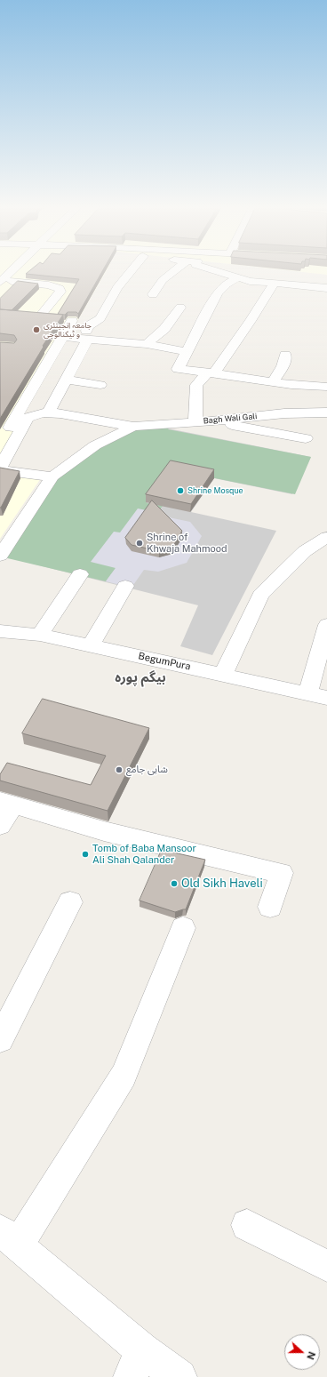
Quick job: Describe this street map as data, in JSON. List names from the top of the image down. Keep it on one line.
{"streets":{"street":["Bagh Wali Gali","BegumPura"]},"districts":["بیگم پورہ"],"places":["جامعہ انجینئری و ٹیکنالوجی","Shrine Mosque","Shrine of Khwaja Mahmood","شاہی جامع","Tomb of Baba Mansoor Ali Shah Qalander","Old Sikh Haveli"],"north":"right"}
